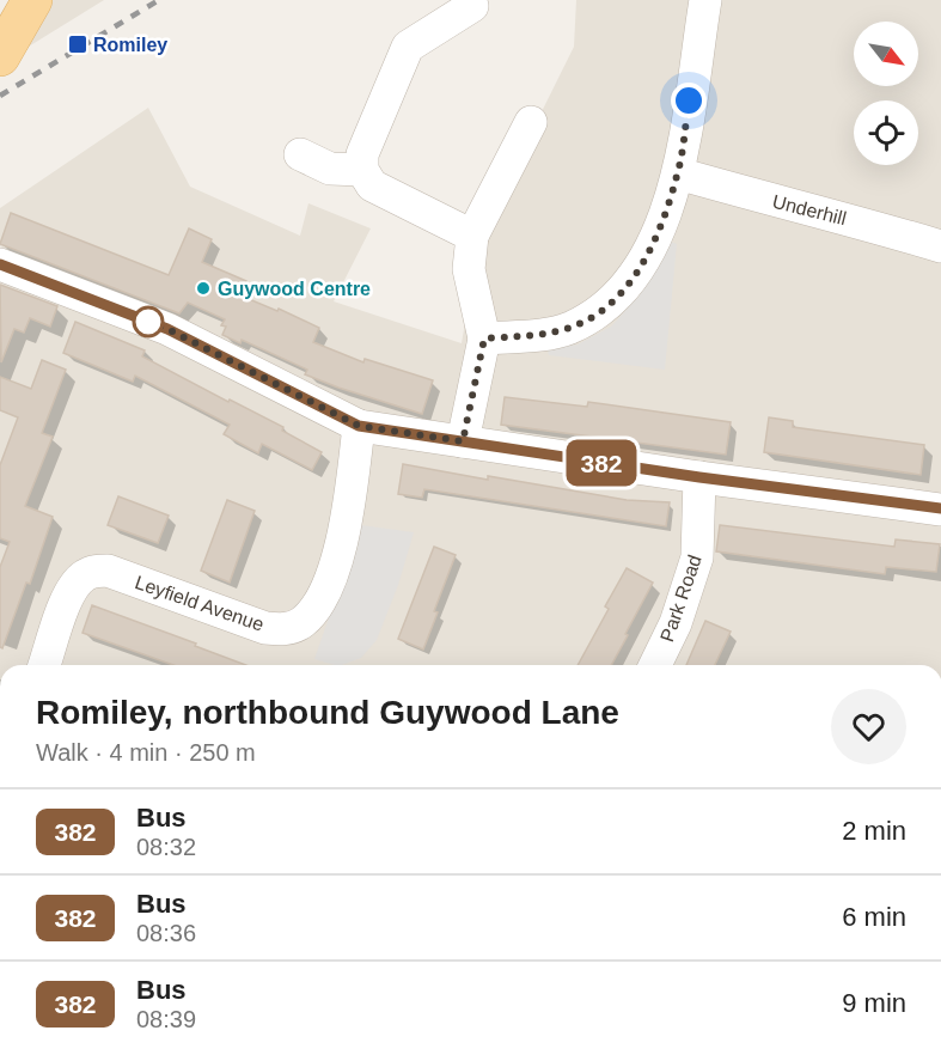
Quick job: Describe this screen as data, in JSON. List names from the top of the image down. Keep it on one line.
{"streets":{"street":["Underhill","Park Road","Leyfield Avenue"]},"places":{"transit":["Romiley"],"other":["Guywood Centre"]},"lines":["bus line 382"],"north":"bottom right","page":{"on_map":"382","heading":["Romiley, northbound Guywood Lane","Walk · 4 min · 250 m"],"list":[{"mark":"382","name":"Bus","note":"08:32","value":"2 min"},{"mark":"382","name":"Bus","note":"08:36","value":"6 min"},{"mark":"382","name":"Bus","note":"08:39","value":"9 min"}]}}
